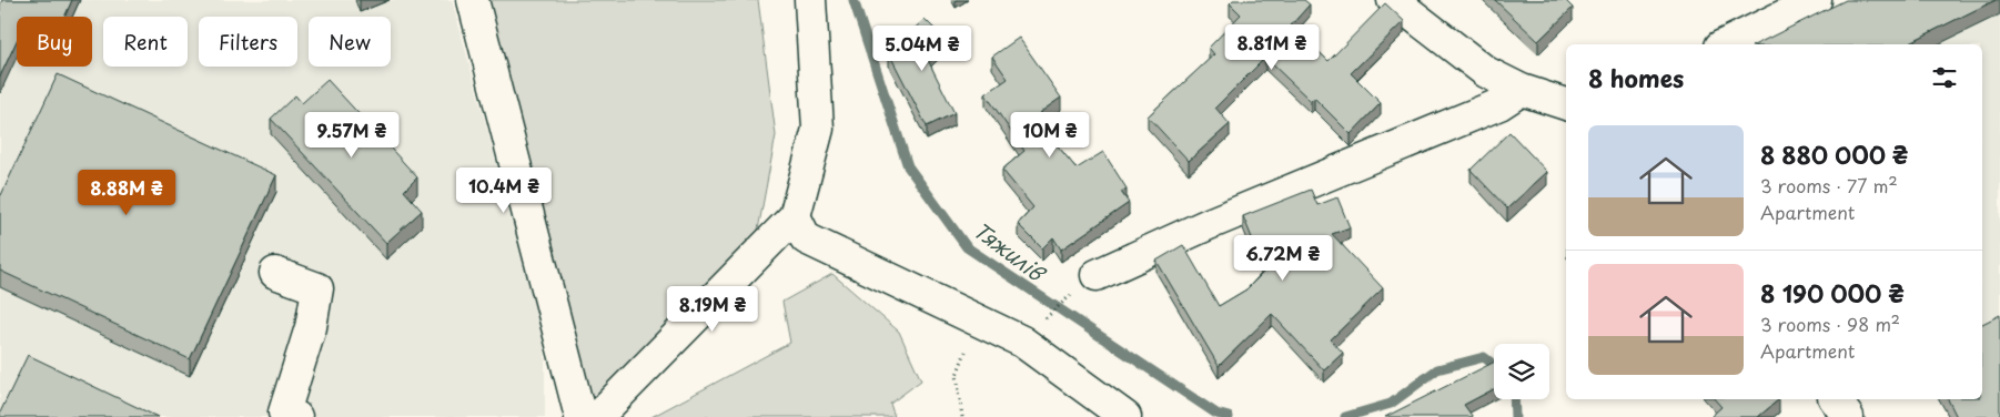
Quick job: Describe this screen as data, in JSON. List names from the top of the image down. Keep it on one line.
{"water":["Тяжилів"],"page":{"chip":["Buy","Rent","Filters","New"],"price":["8.81M ₴","5.04M ₴","9.57M ₴","10M ₴","10.4M ₴","8.88M ₴","6.72M ₴","8.19M ₴"],"heading":"8 homes","list":[{"name":"8 880 000 ₴","note":"3 rooms · 77 m² · Apartment"},{"name":"8 190 000 ₴","note":"3 rooms · 98 m² · Apartment"}]}}
